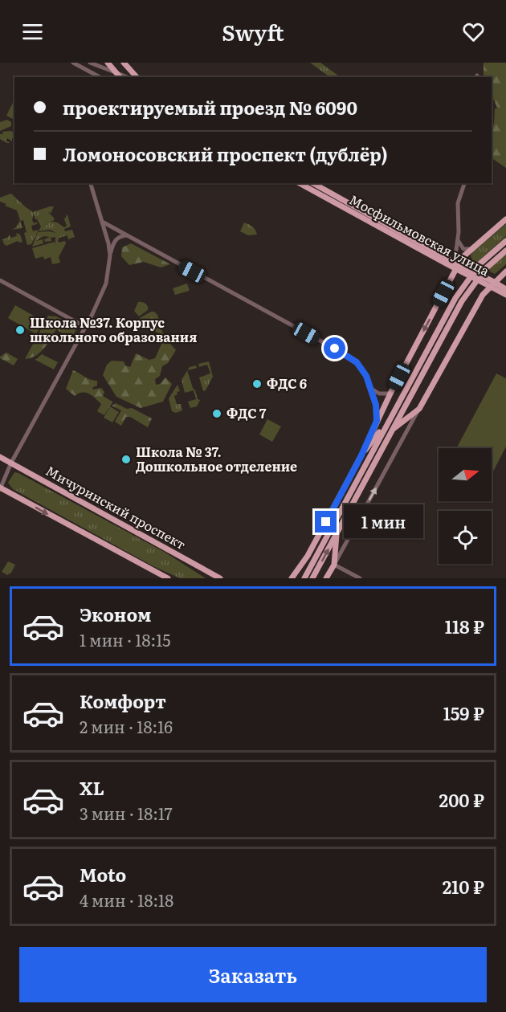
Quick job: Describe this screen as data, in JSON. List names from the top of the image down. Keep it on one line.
{"streets":{"main road":["Мосфильмовская улица","Мичуринский проспект"]},"places":["Школа №37. Корпус школьного образования","ФДС 6","ФДС 7","Школа № 37. Дошкольное отделение"],"north":"right","page":{"header":"Swyft","banner":["проектируемый проезд № 6090","Ломоносовский проспект (дублёр)"],"bubble":"1 мин","list":[{"name":"Эконом","note":"1 мин · 18:15","value":"118 ₽"},{"name":"Комфорт","note":"2 мин · 18:16","value":"159 ₽"},{"name":"XL","note":"3 мин · 18:17","value":"200 ₽"},{"name":"Moto","note":"4 мин · 18:18","value":"210 ₽"}],"buttons":"Заказать"}}
